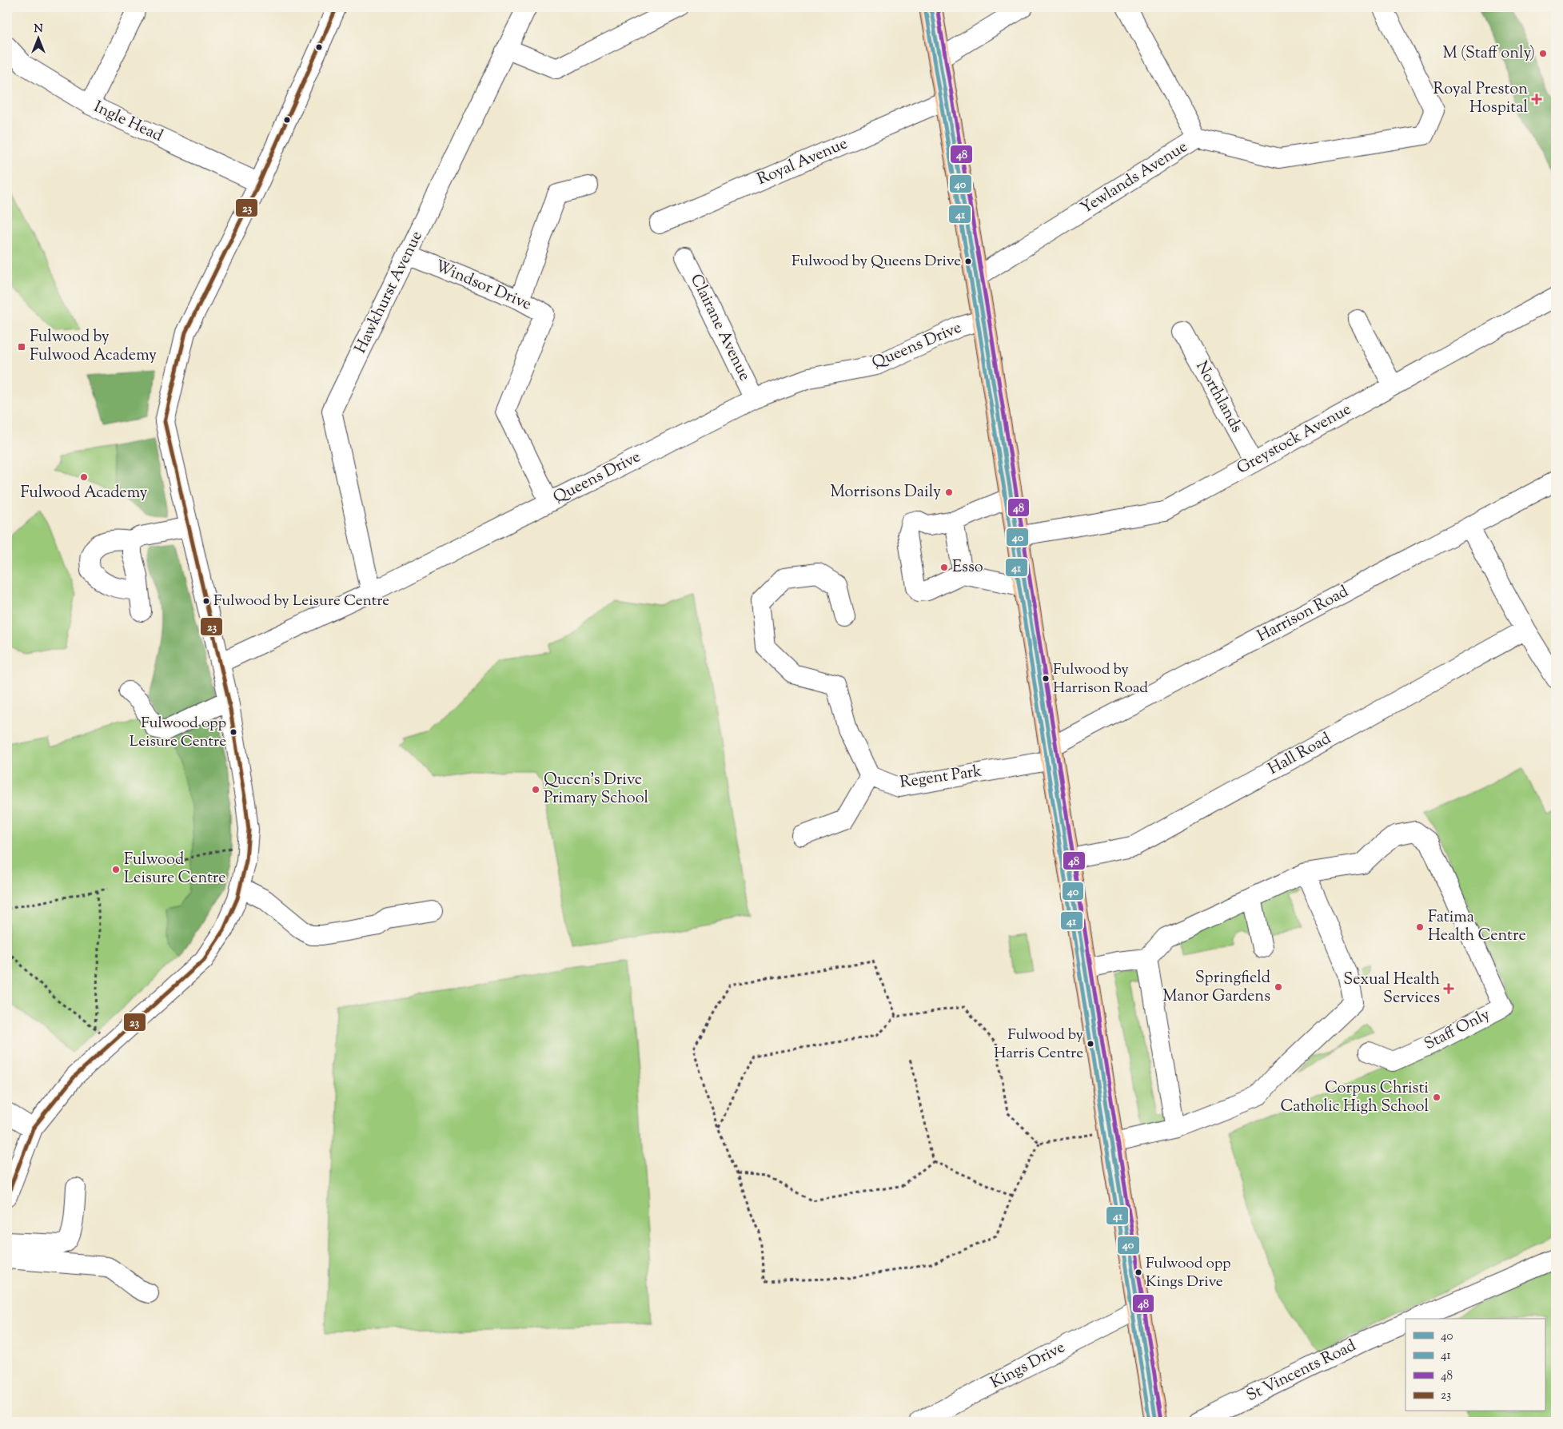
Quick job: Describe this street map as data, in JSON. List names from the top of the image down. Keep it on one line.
{"streets":{"street":["Ingle Head","Royal Avenue","Yewlands Avenue","Windsor Drive","Hawkhurst Avenue","Clairane Avenue","Queens Drive","Northlands","Greystock Avenue","Harrison Road","Hall Road","Regent Park","Staff Only","Kings Drive","St Vincents Road"]},"crossings":[["Windsor Drive","Hawkhurst Avenue"],["Windsor Drive","Queens Drive"],["Hawkhurst Avenue","Queens Drive"],["Clairane Avenue","Queens Drive"],["Northlands","Greystock Avenue"],["Harrison Road","Regent Park"]],"places":{"other":["M (Staff only)","Fulwood by Queens Drive","Fulwood Academy","Morrisons Daily","Esso","Fulwood by Leisure Centre","Fulwood by Harrison Road","Fulwood opp Leisure Centre","Queen's Drive Primary School","Fulwood Leisure Centre","Fatima Health Centre","Springfield Manor Gardens","Fulwood by Harris Centre","Corpus Christi Catholic High School","Fulwood opp Kings Drive"],"health":["Royal Preston Hospital","Sexual Health Services"],"transit":["Fulwood by Fulwood Academy"]},"lines":["transit line 40","transit line 48","transit line 23","transit line 41"],"legend":["40","41","48","23"],"north":"top"}
